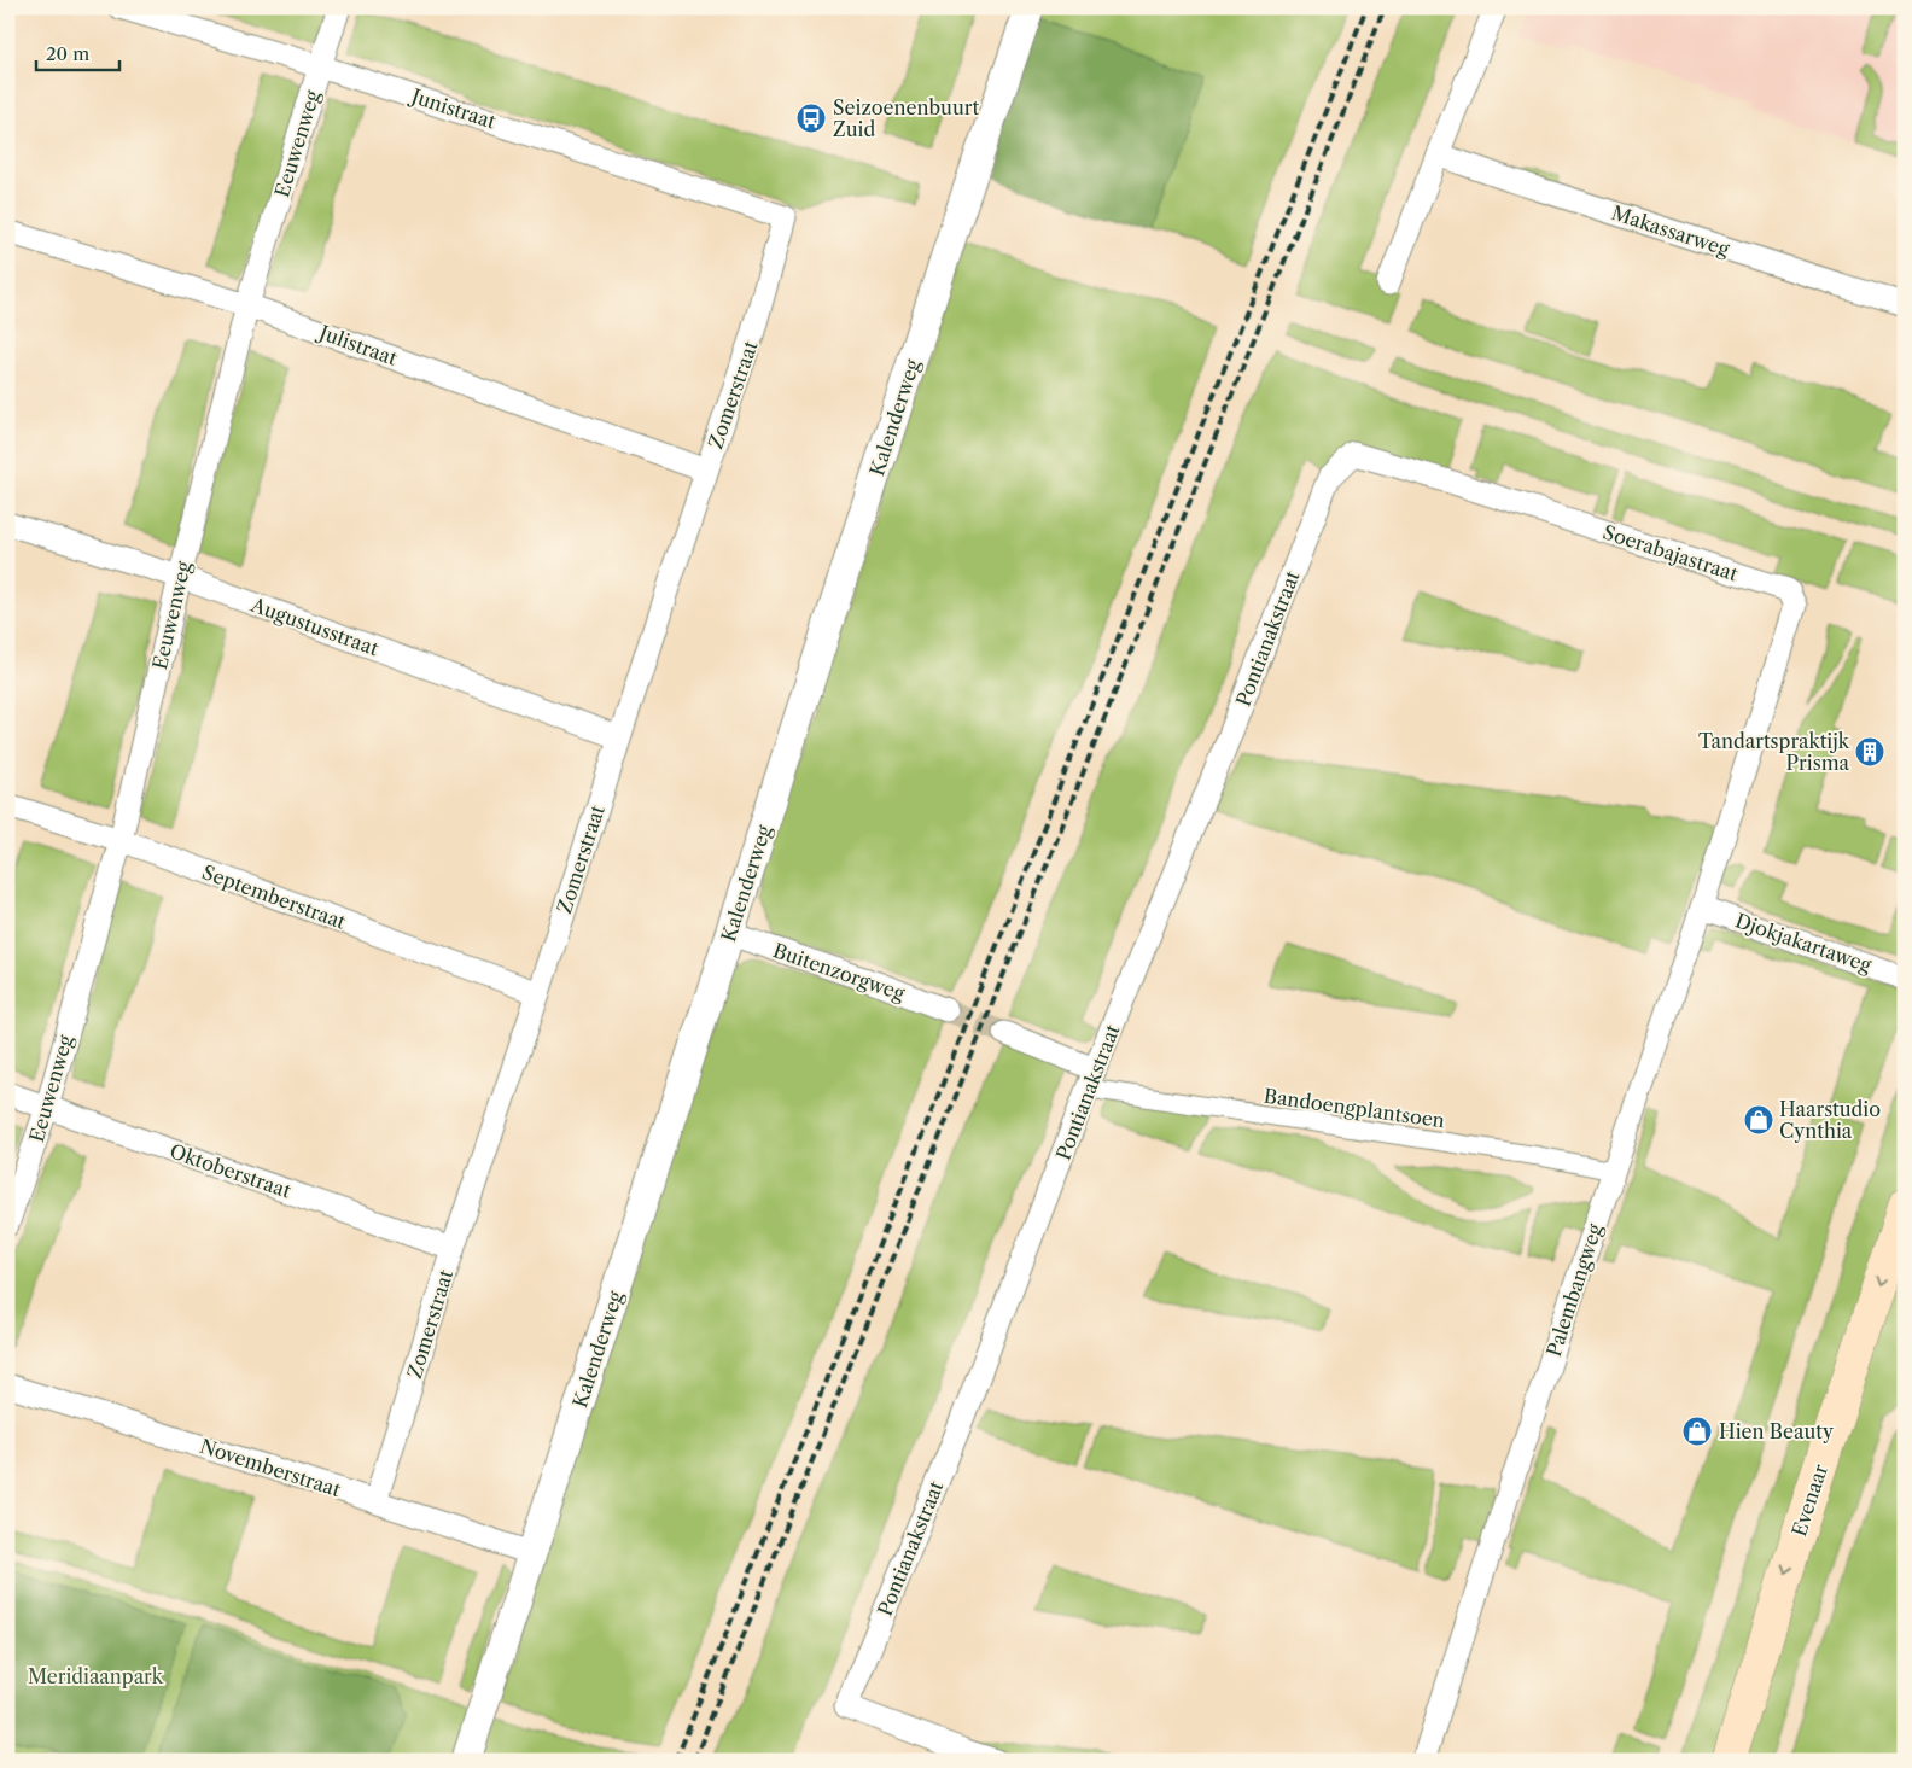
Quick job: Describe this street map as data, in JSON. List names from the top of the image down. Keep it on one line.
{"streets":{"main road":["Evenaar"],"street":["Junistraat","Eeuwenweg","Makassarweg","Julistraat","Zomerstraat","Kalenderweg","Soerabajastraat","Augustusstraat","Pontianakstraat","Septemberstraat","Djokjakartaweg","Buitenzorgweg","Bandoengplantsoen","Oktoberstraat","Palembangweg","Novemberstraat"]},"crossings":[["Junistraat","Eeuwenweg"],["Junistraat","Zomerstraat"],["Eeuwenweg","Julistraat"],["Eeuwenweg","Augustusstraat"],["Eeuwenweg","Septemberstraat"],["Eeuwenweg","Oktoberstraat"],["Julistraat","Zomerstraat"],["Zomerstraat","Augustusstraat"],["Zomerstraat","Septemberstraat"],["Zomerstraat","Oktoberstraat"],["Zomerstraat","Novemberstraat"],["Kalenderweg","Buitenzorgweg"],["Kalenderweg","Novemberstraat"],["Soerabajastraat","Pontianakstraat"],["Soerabajastraat","Palembangweg"],["Pontianakstraat","Bandoengplantsoen"],["Djokjakartaweg","Palembangweg"],["Bandoengplantsoen","Palembangweg"]],"one_way":["Evenaar"],"parks":["Meridiaanpark"],"places":{"bus stop":["Seizoenenbuurt Zuid"],"building":["Tandartspraktijk Prisma"],"shop":["Haarstudio Cynthia","Hien Beauty"]},"scale_bar":"20 m"}
